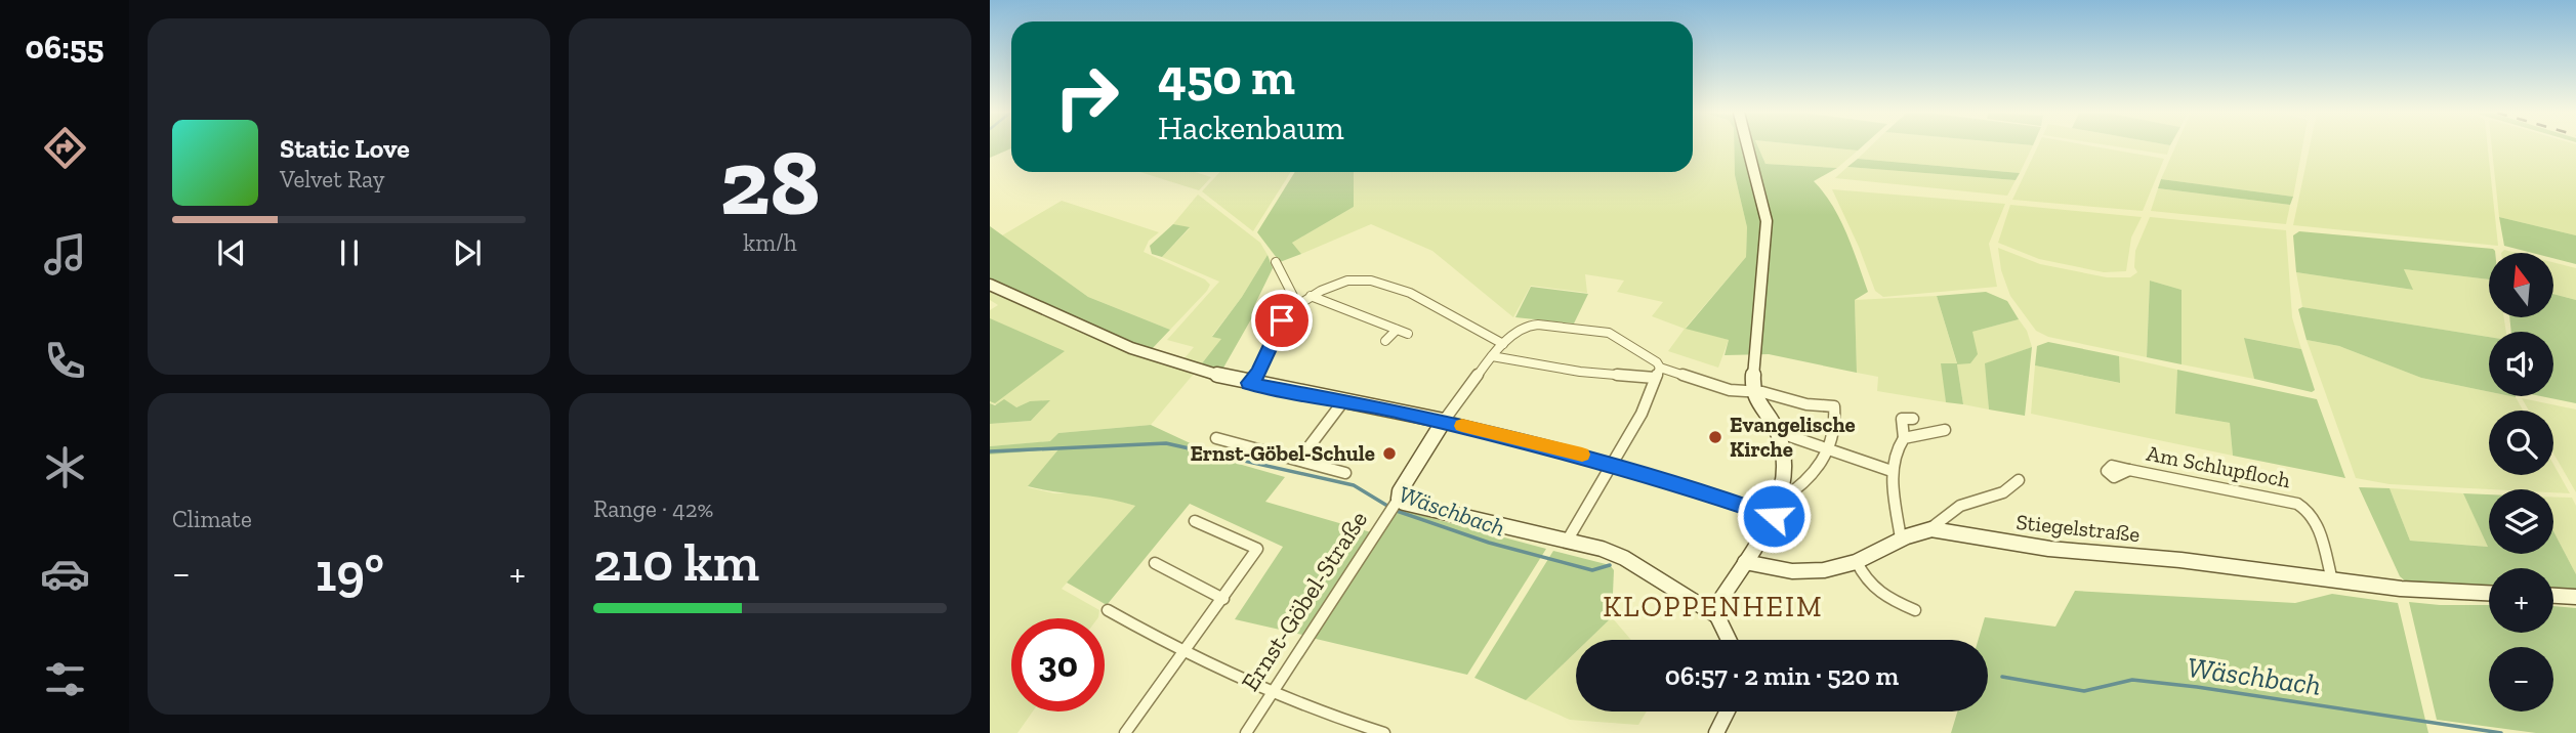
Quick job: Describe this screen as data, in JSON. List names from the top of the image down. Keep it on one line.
{"streets":{"street":["Am Schlupfloch","Stiegelstraße","Ernst-Göbel-Straße"]},"crossings":[["Am Schlupfloch","Stiegelstraße"]],"districts":["KLOPPENHEIM"],"water":["Wäschbach"],"places":["Evangelische Kirche","Ernst-Göbel-Schule"],"north":"top","page":{"tabs":"06:55","tile":[["28","km/h"],"Climate",["Range · 42%","210 km"]],"turn":["450 m","Hackenbaum"],"song":["Static Love","Velvet Ray"],"map_buttons":["+","−"],"heat":["−","19°","+"],"limit":"30","trip":"06:57 · 2 min · 520 m"}}
